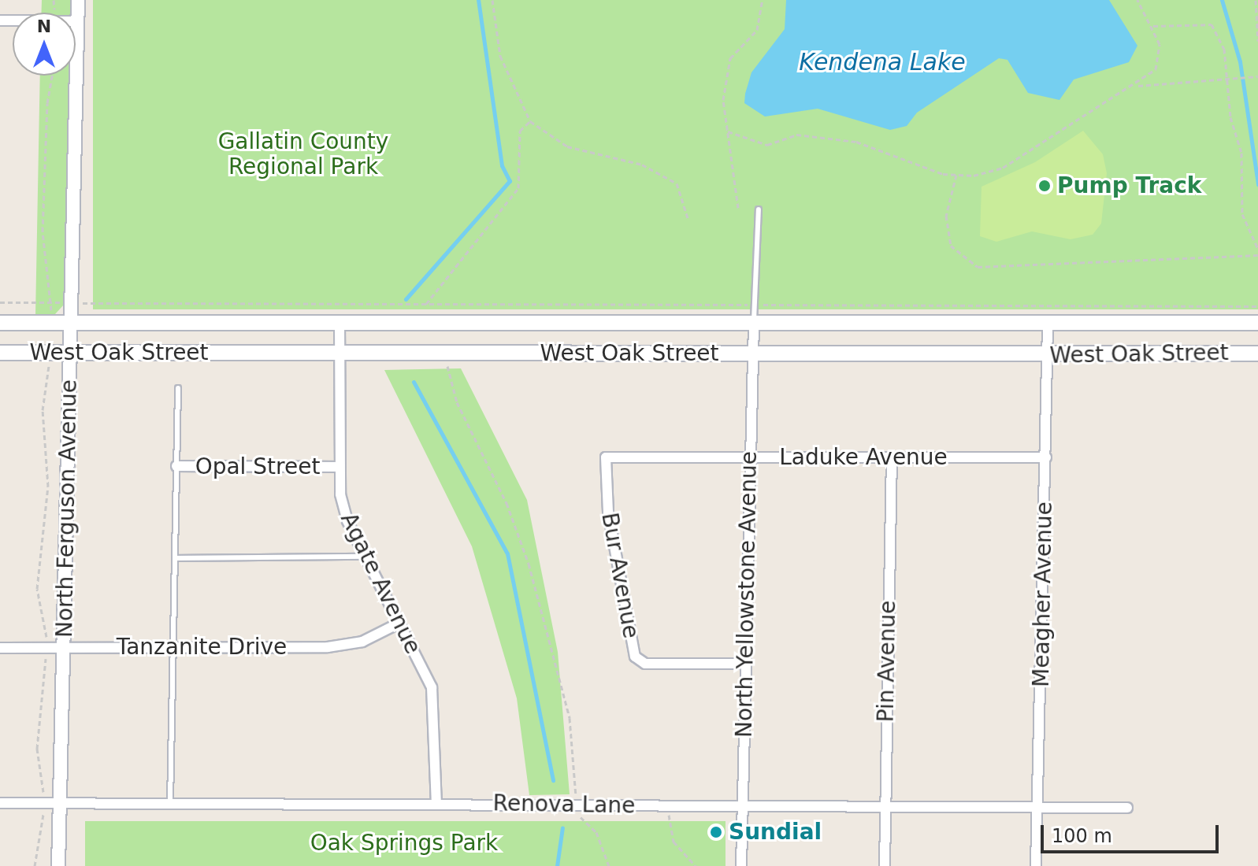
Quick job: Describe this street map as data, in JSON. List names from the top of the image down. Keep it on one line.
{"streets":{"main road":["West Oak Street"],"street":["Laduke Avenue","Opal Street","North Ferguson Avenue","Bur Avenue","Agate Avenue","North Yellowstone Avenue","Meagher Avenue","Tanzanite Drive","Pin Avenue","Renova Lane"]},"crossings":[["West Oak Street","North Ferguson Avenue"],["West Oak Street","Agate Avenue"],["West Oak Street","North Yellowstone Avenue"],["West Oak Street","Meagher Avenue"],["Laduke Avenue","Bur Avenue"],["Laduke Avenue","North Yellowstone Avenue"],["Laduke Avenue","Meagher Avenue"],["Laduke Avenue","Pin Avenue"],["Opal Street","Agate Avenue"],["North Ferguson Avenue","Tanzanite Drive"],["North Ferguson Avenue","Renova Lane"],["Bur Avenue","North Yellowstone Avenue"],["Agate Avenue","Tanzanite Drive"],["Agate Avenue","Renova Lane"],["North Yellowstone Avenue","Renova Lane"],["Meagher Avenue","Renova Lane"],["Pin Avenue","Renova Lane"]],"water":["Kendena Lake"],"parks":["Gallatin County Regional Park","Oak Springs Park"],"places":["Pump Track","Sundial"],"scale_bar":"100 m","north":"top"}
